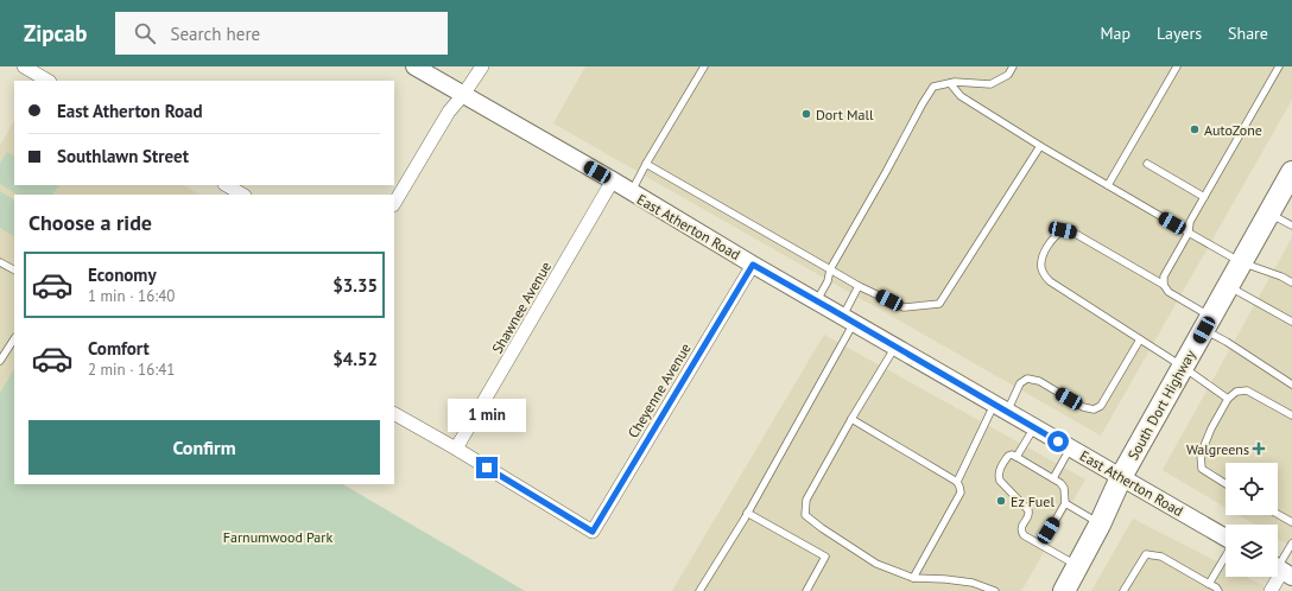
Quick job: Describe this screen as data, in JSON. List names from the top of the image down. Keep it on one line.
{"streets":{"main road":["South Dort Highway"],"street":["East Atherton Road","Shawnee Avenue","Cheyenne Avenue"]},"crossings":[["East Atherton Road","Shawnee Avenue"],["East Atherton Road","Cheyenne Avenue"],["East Atherton Road","South Dort Highway"],["Shawnee Avenue","Cheyenne Avenue"]],"parks":["Farnumwood Park"],"places":{"other":["Dort Mall","AutoZone","Ez Fuel"],"health":["Walgreens"]},"page":{"header":"Zipcab","search":"Search here","nav":["Map","Layers","Share"],"banner":["East Atherton Road","Southlawn Street"],"heading":"Choose a ride","list":[{"name":"Economy","note":"1 min · 16:40","value":"$3.35"},{"name":"Comfort","note":"2 min · 16:41","value":"$4.52"}],"bubble":"1 min","buttons":"Confirm"}}
